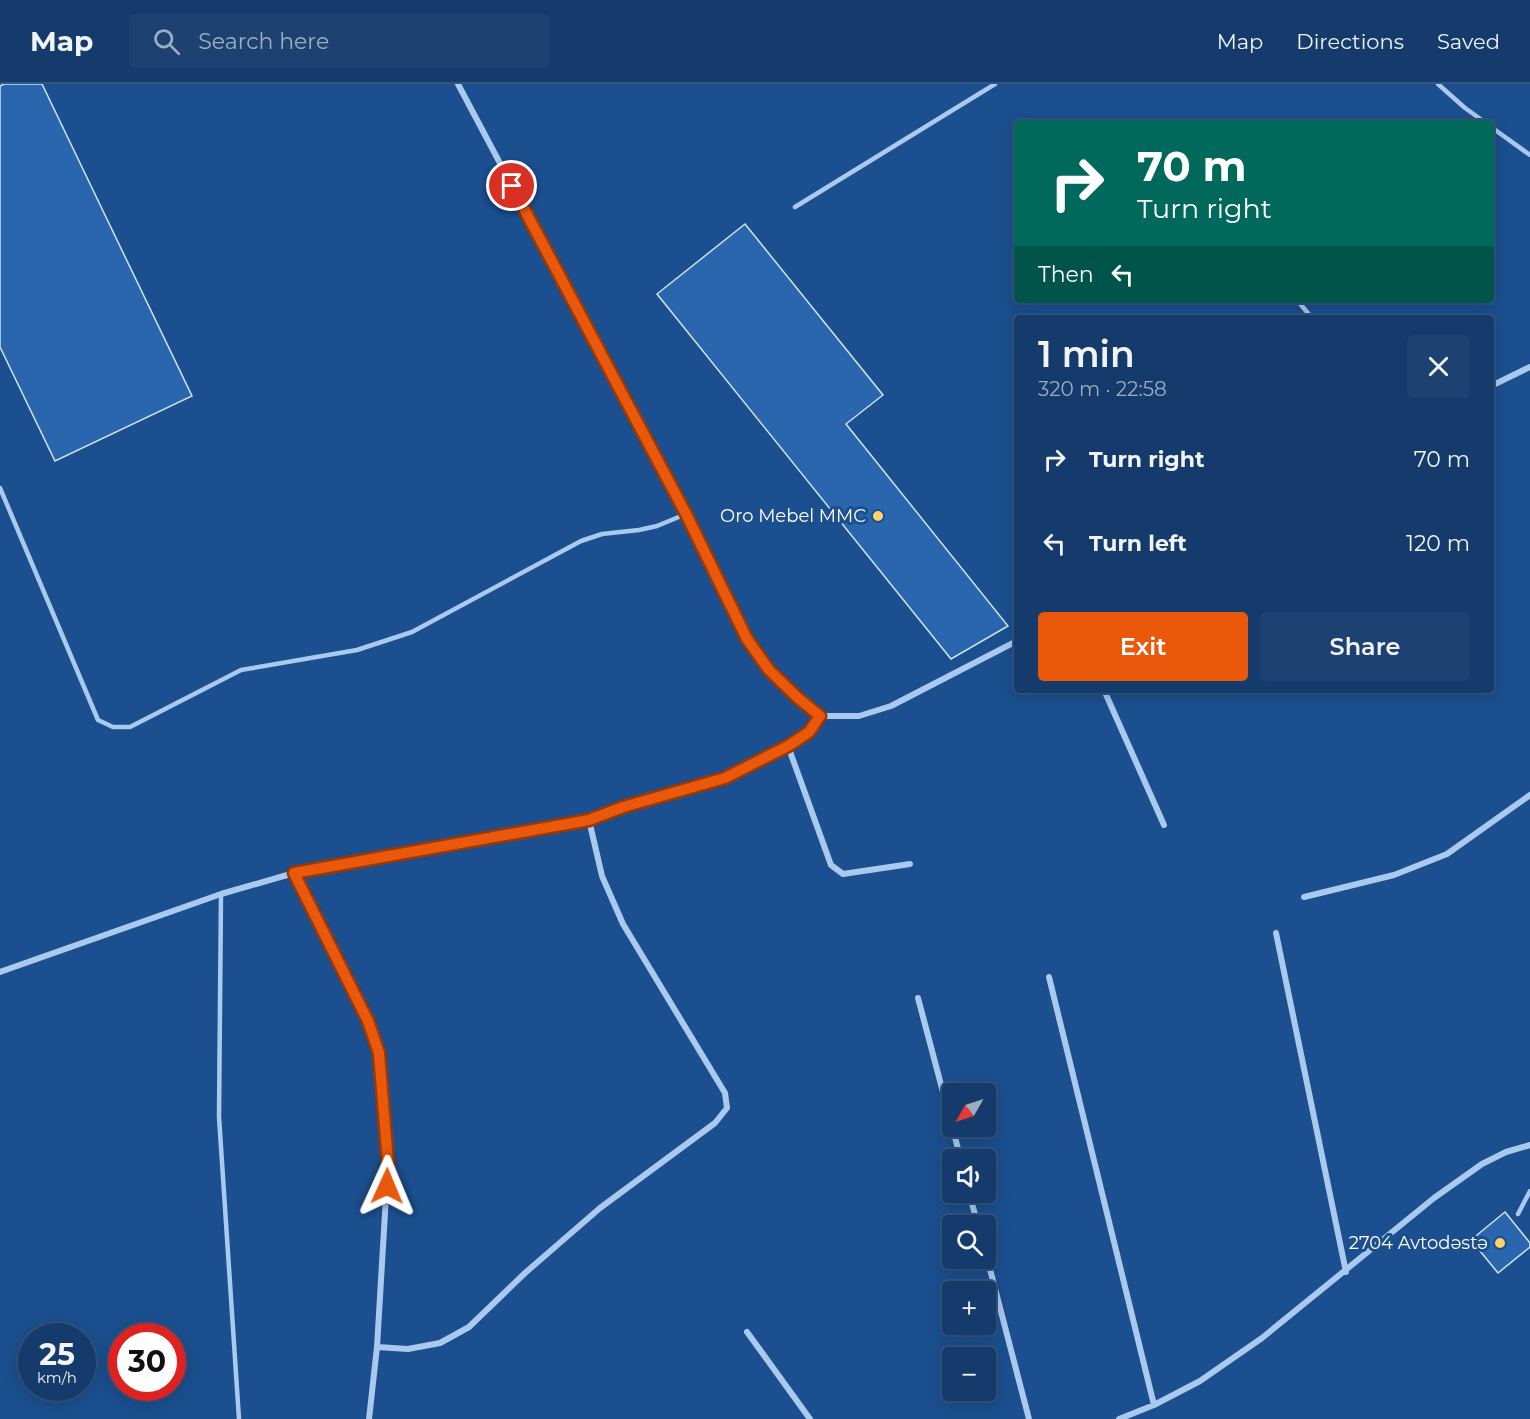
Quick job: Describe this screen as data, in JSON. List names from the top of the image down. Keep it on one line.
{"places":["Oro Mebel MMC","2704 Avtodəstə"],"north":"bottom left","page":{"header":"Map","search":"Search here","nav":["Map","Directions","Saved"],"turn":["70 m","Turn right"],"then":"Then","heading":["1 min","320 m · 22:58"],"list":[{"name":"Turn right","value":"70 m"},{"name":"Turn left","value":"120 m"}],"buttons":["Exit","Share"],"map_buttons":["+","−"],"speed":"25 km/h","limit":"30"}}
